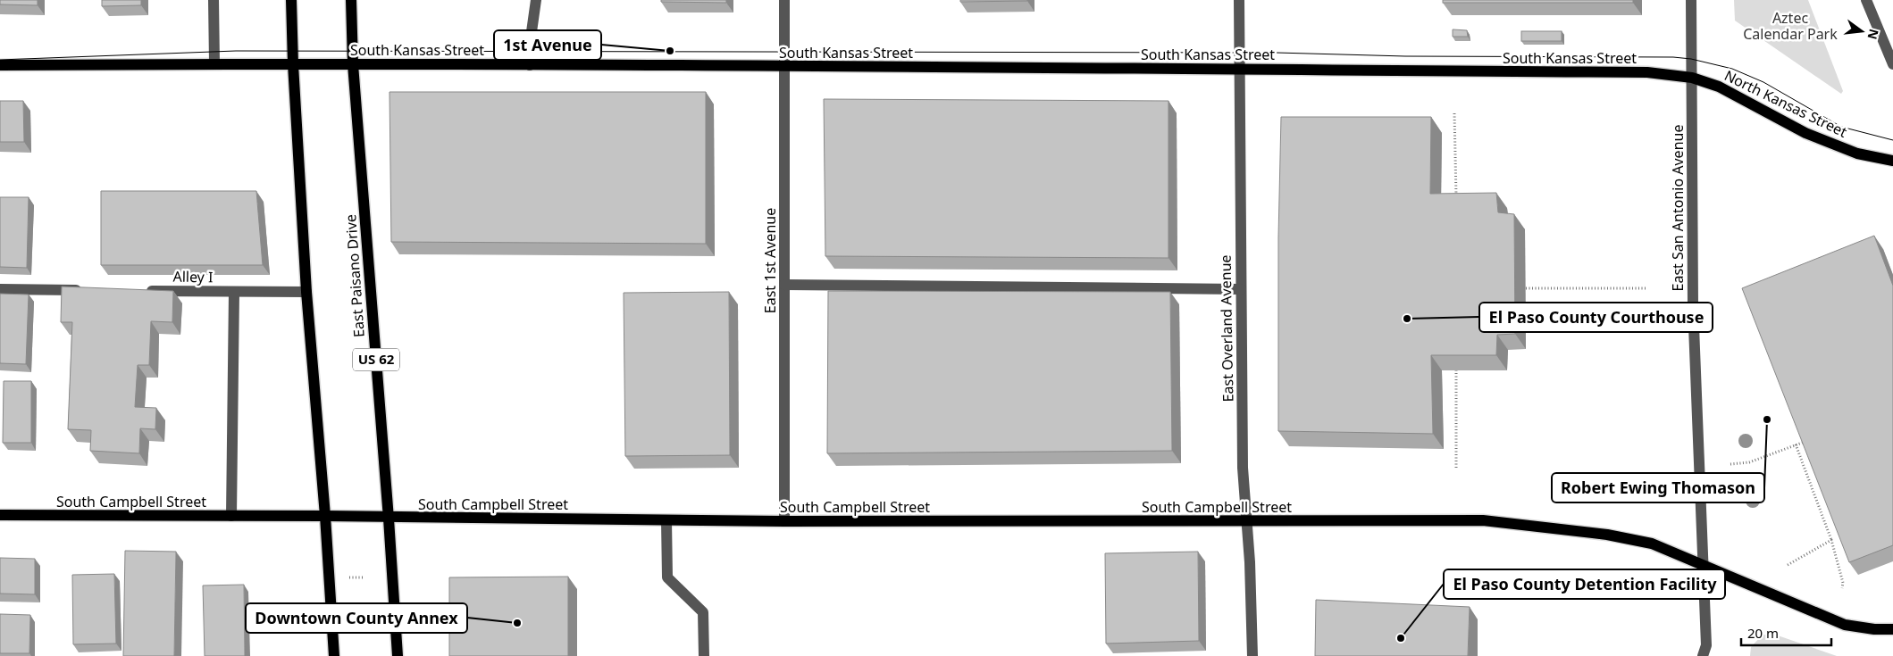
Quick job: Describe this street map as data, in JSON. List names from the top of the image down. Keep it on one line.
{"streets":{"main road":["South Kansas Street","North Kansas Street","East Paisano Drive","US 62","South Campbell Street"],"street":["East San Antonio Avenue","East 1st Avenue","Alley I","East Overland Avenue"]},"crossings":[["South Kansas Street","North Kansas Street"],["South Kansas Street","East San Antonio Avenue"],["South Kansas Street","East 1st Avenue"],["South Kansas Street","East Paisano Drive"],["South Kansas Street","East Overland Avenue"],["North Kansas Street","East San Antonio Avenue"],["East San Antonio Avenue","South Campbell Street"],["East 1st Avenue","South Campbell Street"],["East Paisano Drive","South Campbell Street"],["East Overland Avenue","South Campbell Street"]],"parks":["Aztec Calendar Park"],"places":["1st Avenue","El Paso County Courthouse","Robert Ewing Thomason","Downtown County Annex","El Paso County Detention Facility"],"scale_bar":"20 m","north":"right"}
